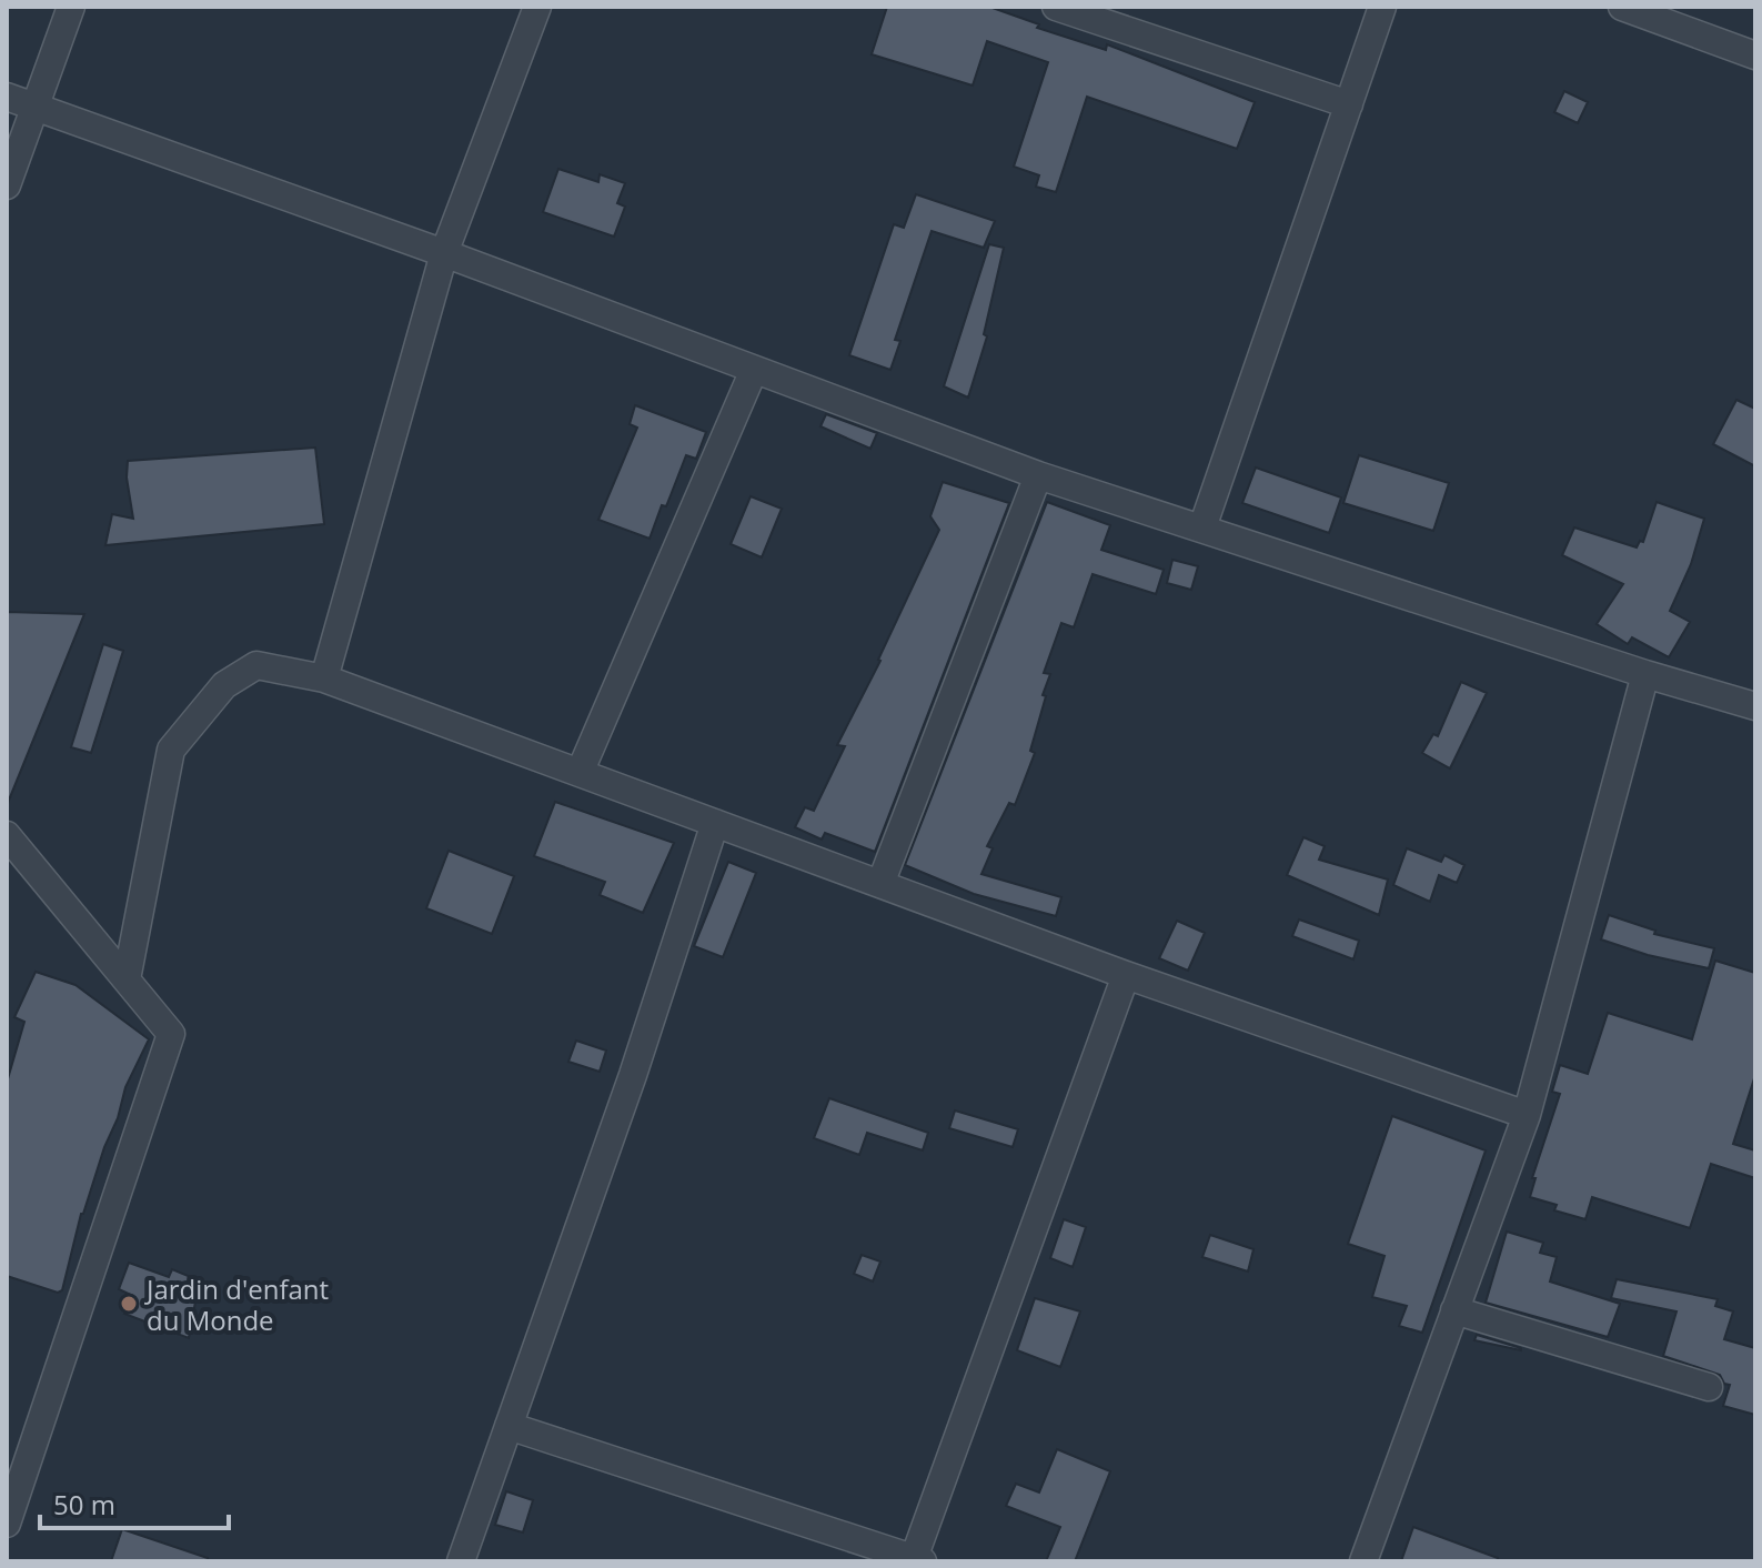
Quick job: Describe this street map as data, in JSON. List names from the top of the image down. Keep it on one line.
{"places":["Jardin d'enfant du Monde"],"scale_bar":"50 m"}
